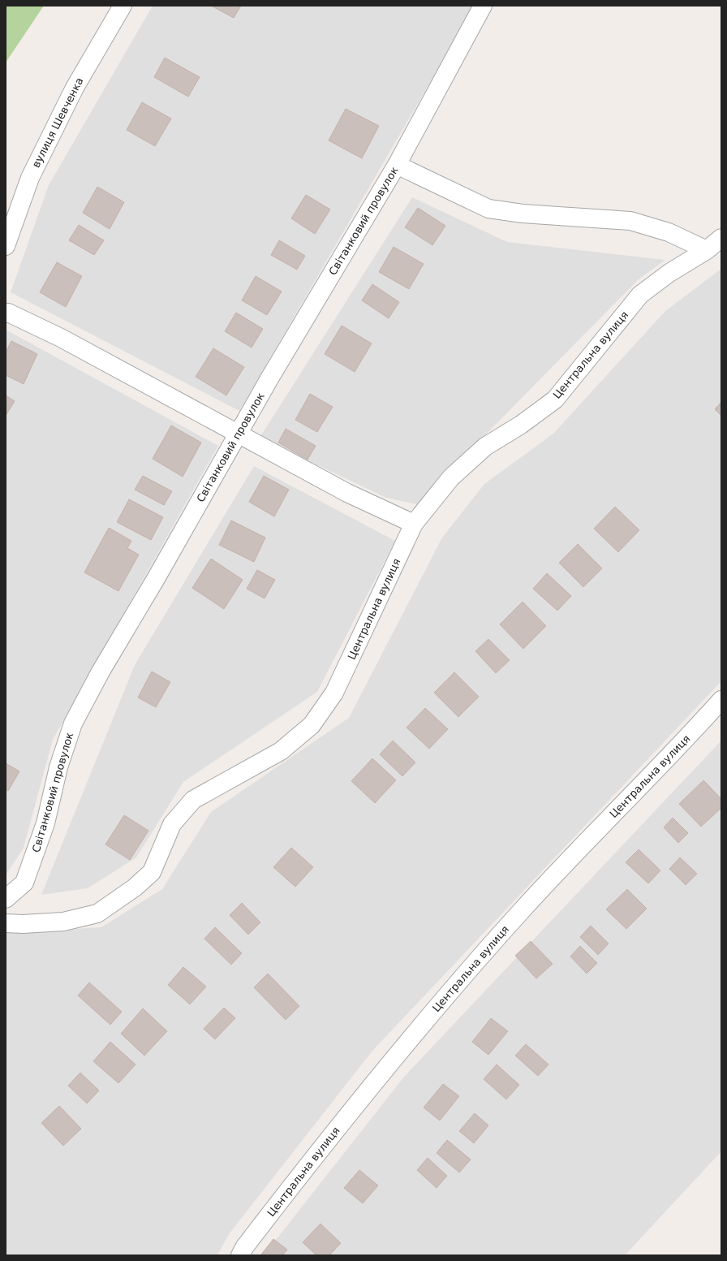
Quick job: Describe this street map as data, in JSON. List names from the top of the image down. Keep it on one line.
{"streets":{"street":["вулиця Шевченка","Світанковий провулок","Центральна вулиця"]}}
